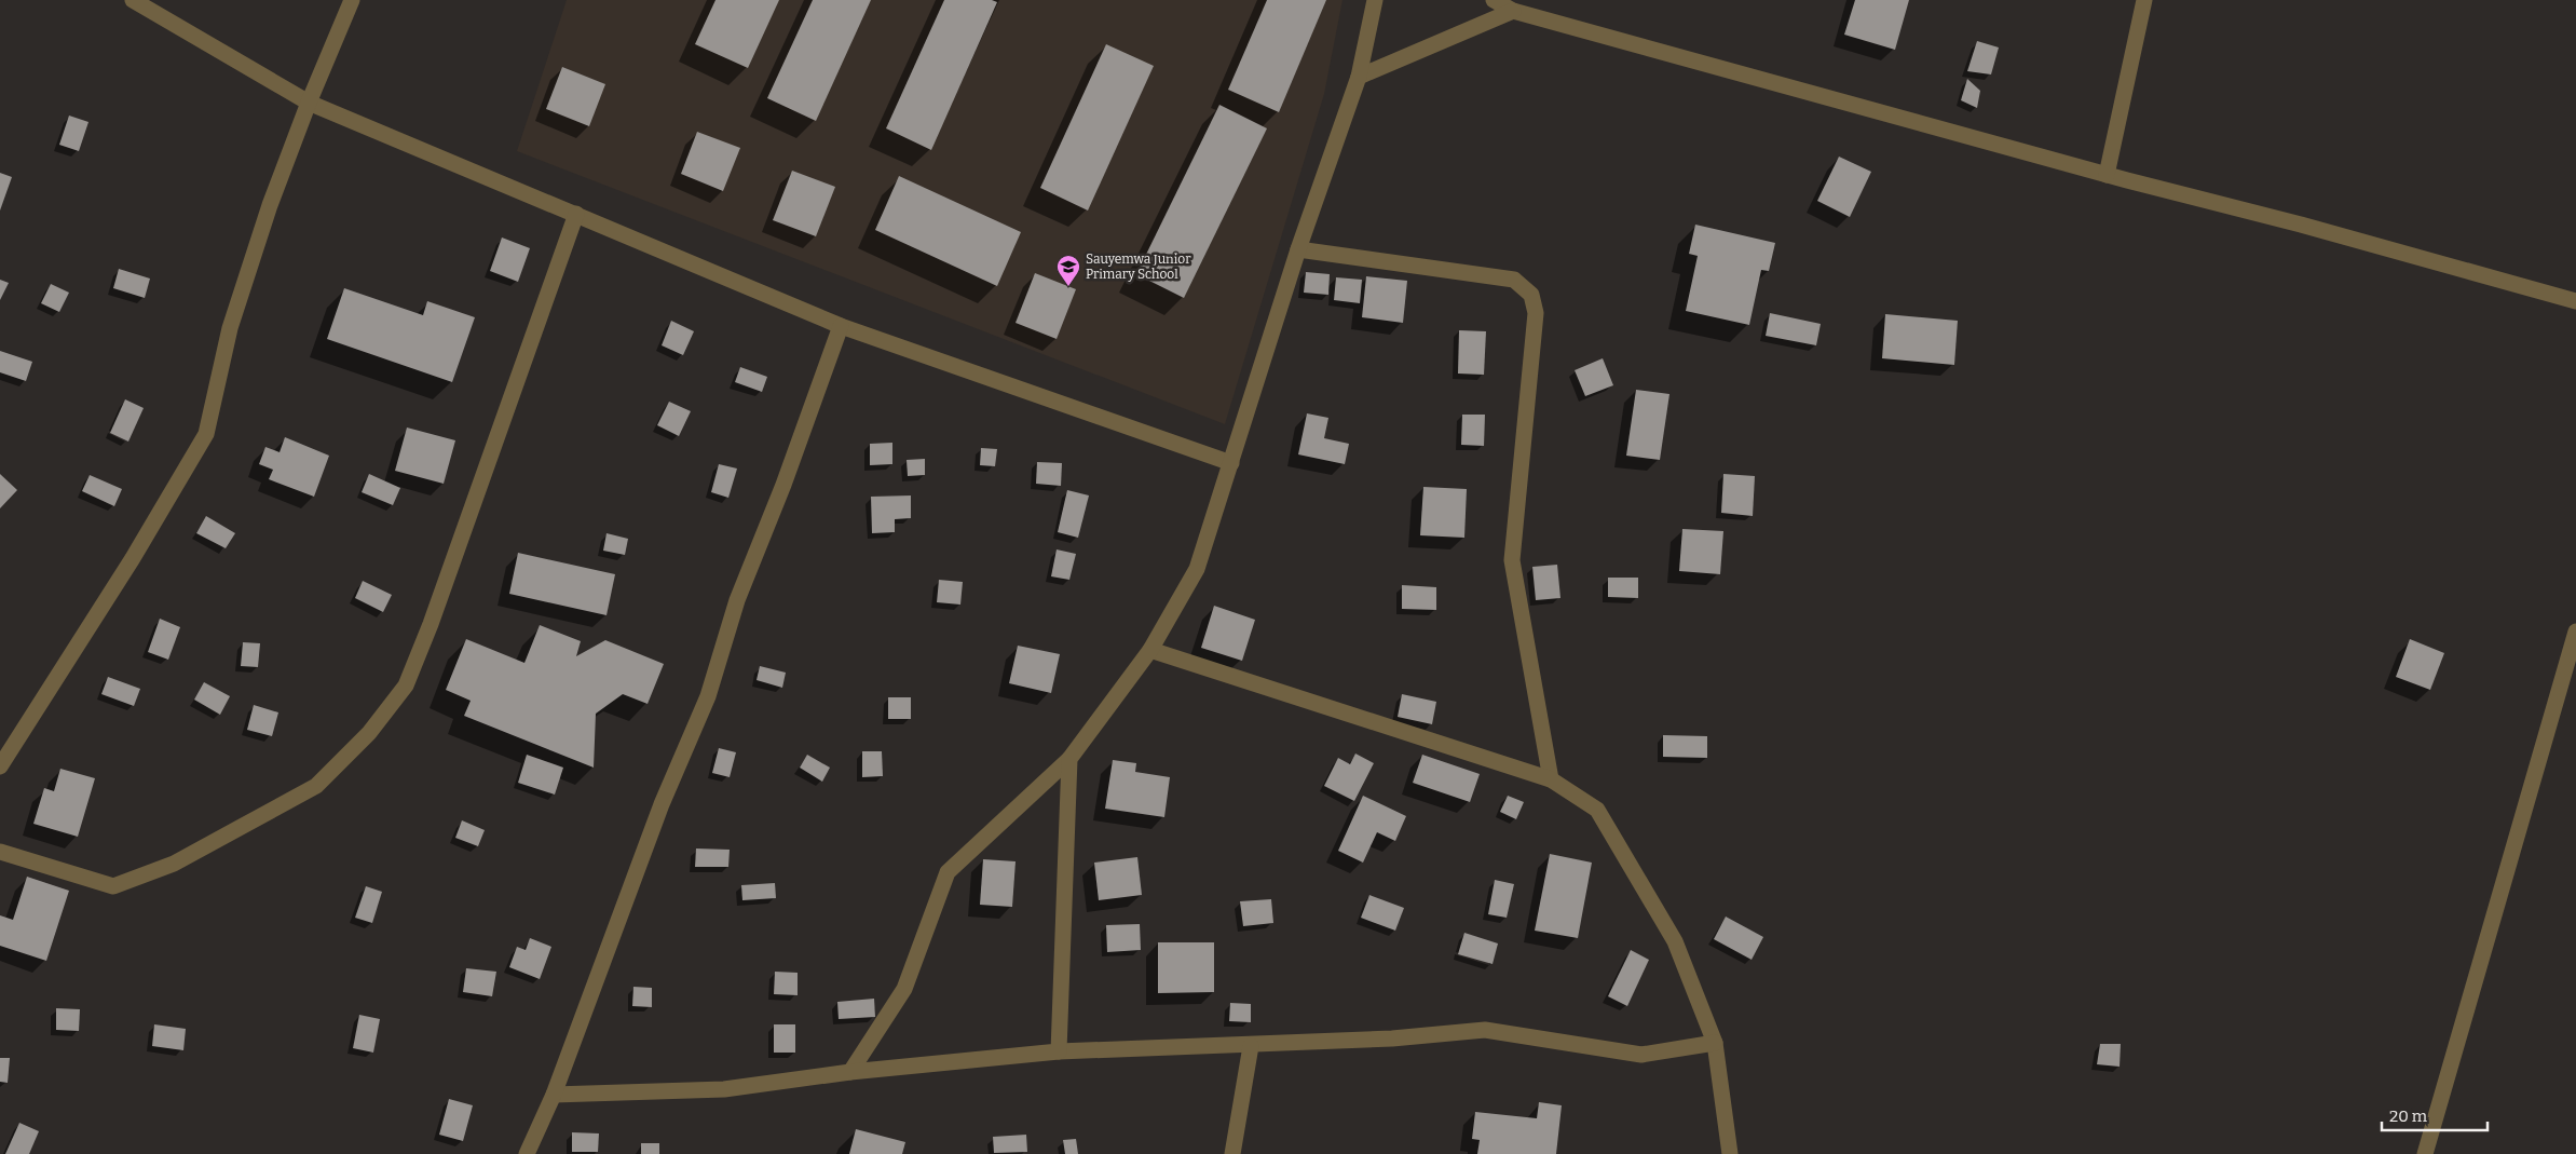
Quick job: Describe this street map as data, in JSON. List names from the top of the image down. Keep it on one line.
{"places":{"school or university":["Sauyemwa Junior Primary School"]},"scale_bar":"20 m"}
